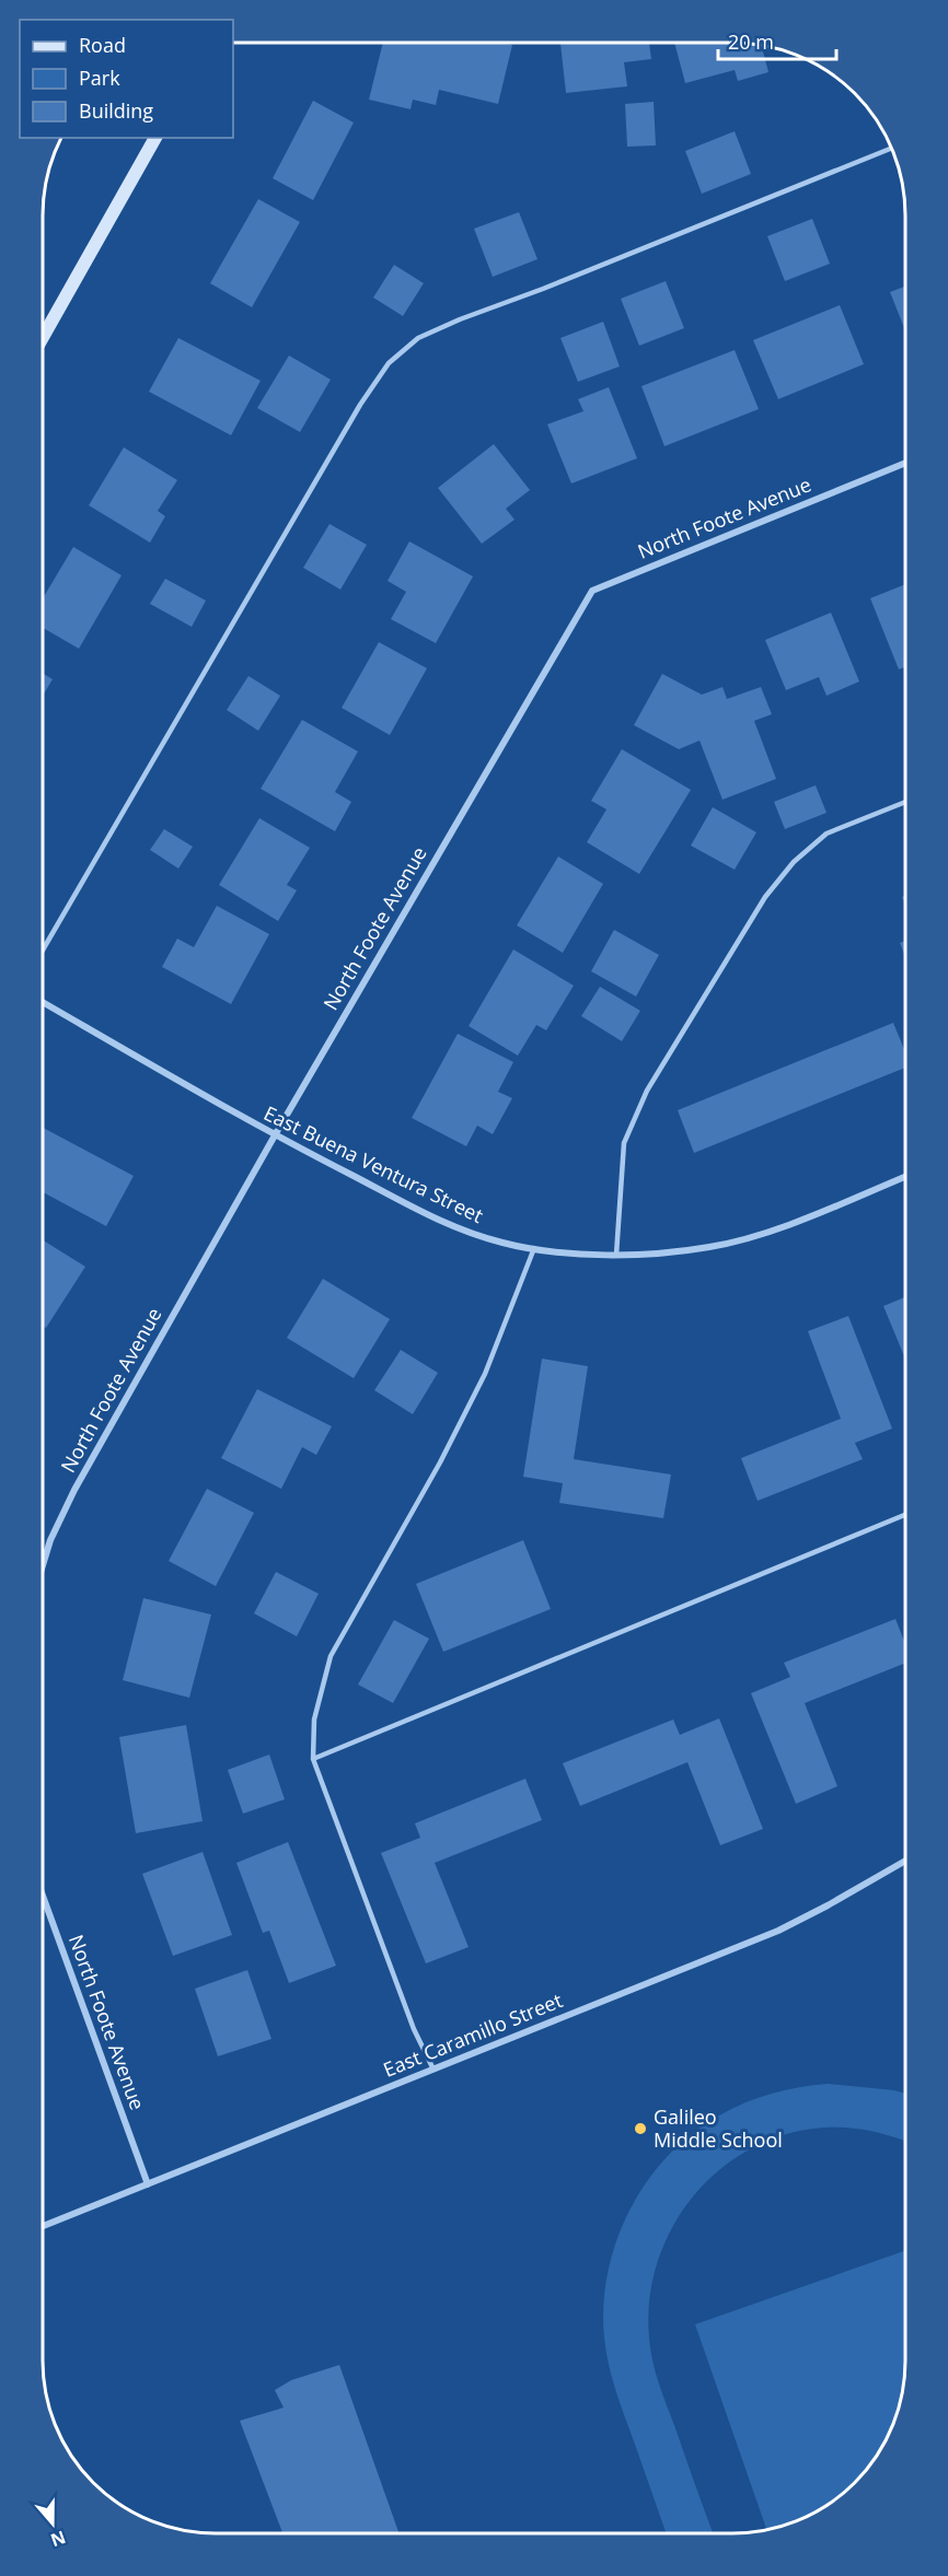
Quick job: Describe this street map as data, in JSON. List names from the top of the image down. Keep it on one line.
{"streets":{"street":["North Foote Avenue","East Buena Ventura Street","East Caramillo Street"]},"crossings":[["North Foote Avenue","East Buena Ventura Street"],["North Foote Avenue","East Caramillo Street"]],"places":["Galileo Middle School"],"legend":["Road","Park","Building"],"scale_bar":"20 m","north":"bottom"}
